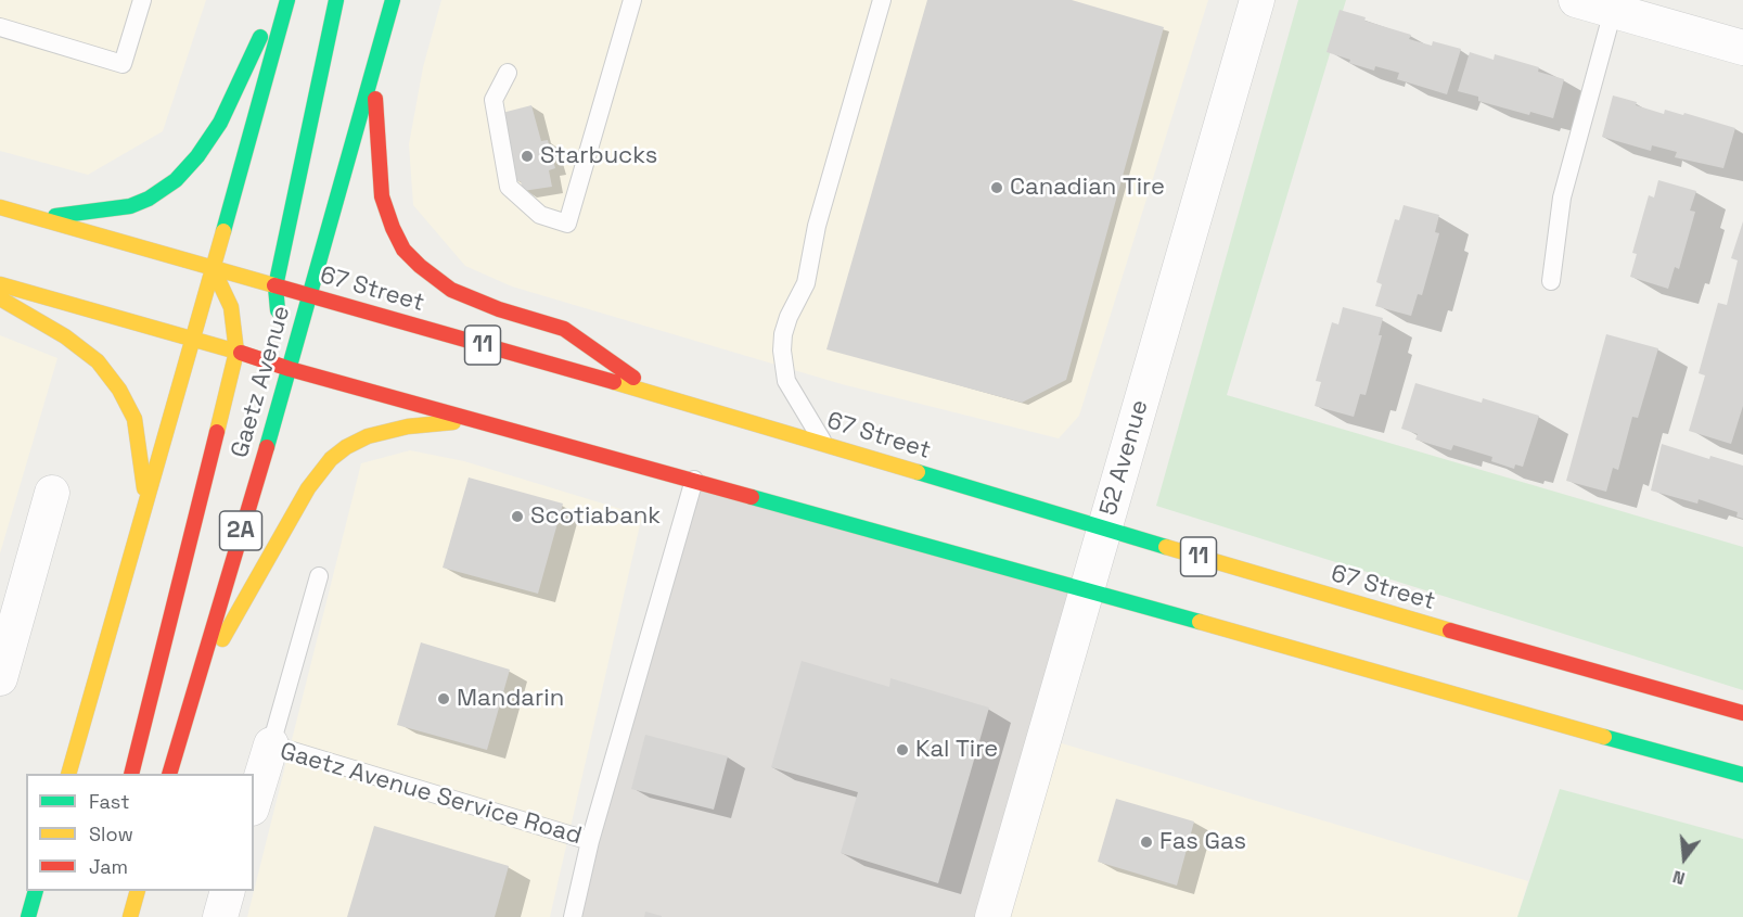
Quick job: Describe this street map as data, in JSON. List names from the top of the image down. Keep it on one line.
{"streets":{"main road":["67 Street","11","Gaetz Avenue","2A"],"street":["52 Avenue","Gaetz Avenue Service Road"]},"crossings":[["67 Street","Gaetz Avenue"],["67 Street","52 Avenue"]],"places":["Starbucks","Canadian Tire","Scotiabank","Mandarin","Kal Tire","Fas Gas"],"legend":["Fast","Slow","Jam"],"north":"bottom"}
